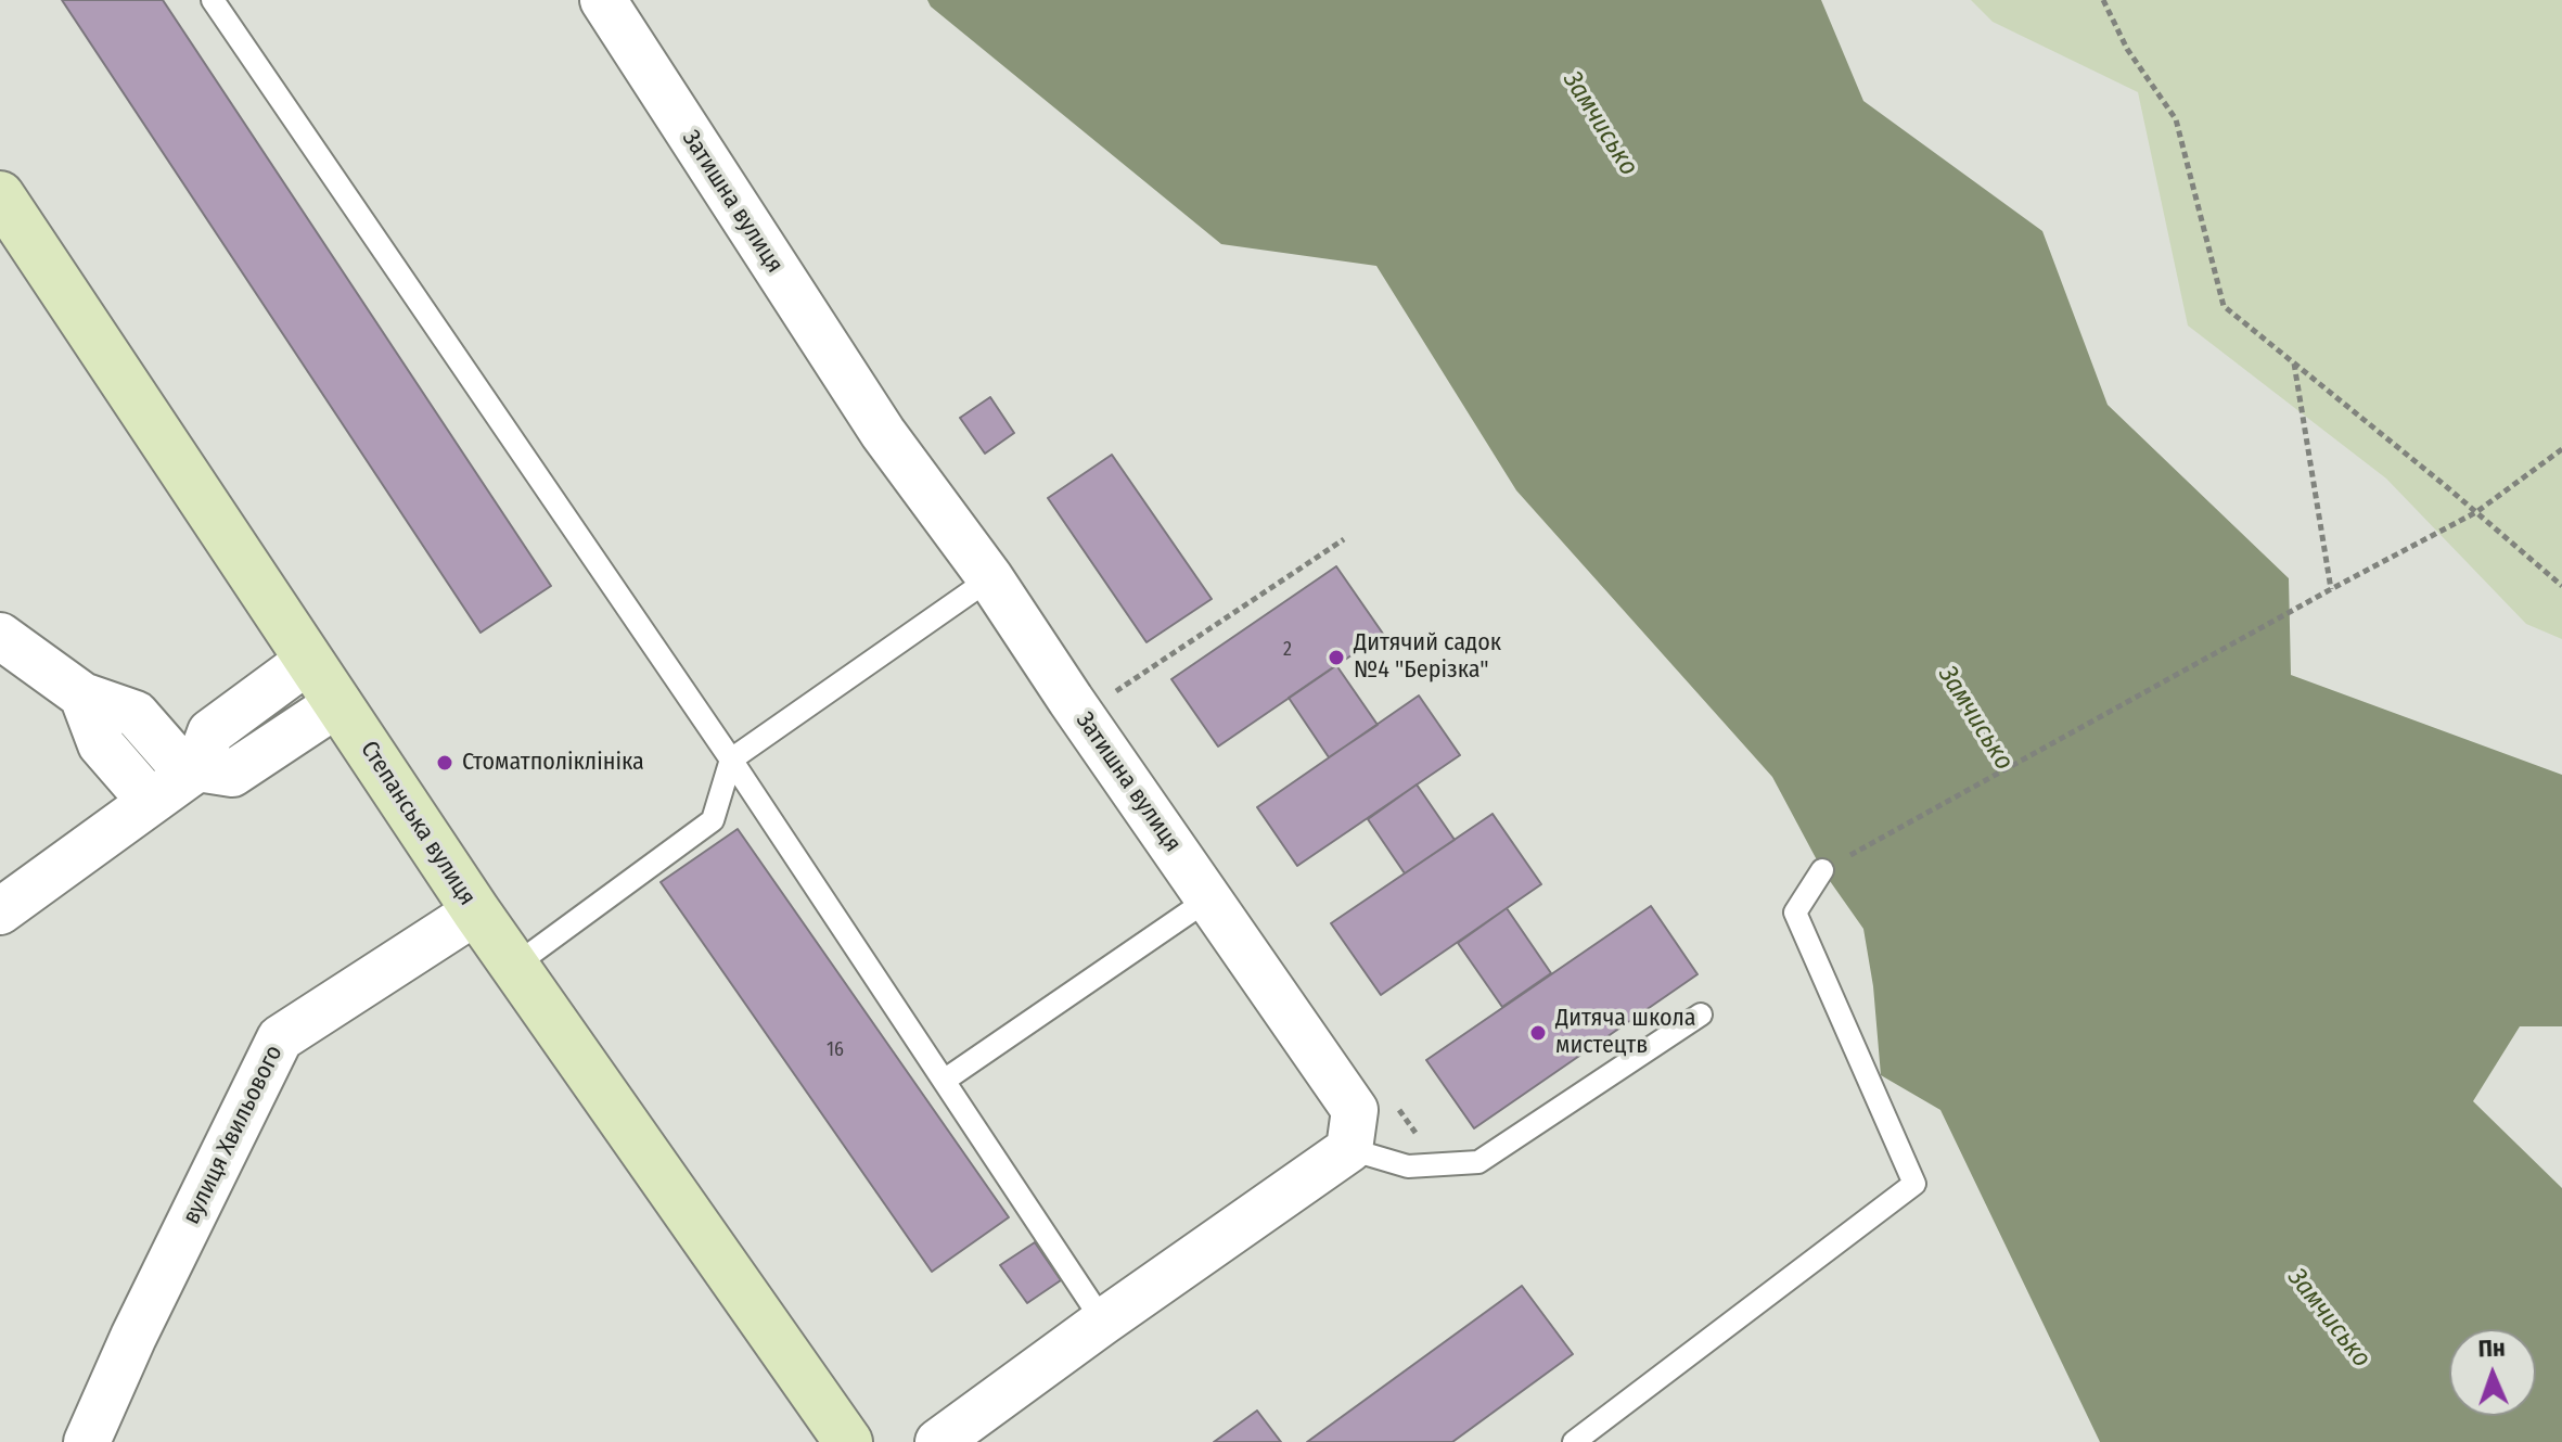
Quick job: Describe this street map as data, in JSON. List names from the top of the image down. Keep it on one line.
{"streets":{"main road":["Степанська вулиця"],"street":["Затишна вулиця","вулиця Хвильового"]},"crossings":[["Степанська вулиця","вулиця Хвильового"]],"water":["Замчисько"],"places":["Дитячий садок №4 \"Берізка\"","Стоматполіклініка","Дитяча школа мистецтв"],"house_numbers":["2","16"],"north":"top"}
